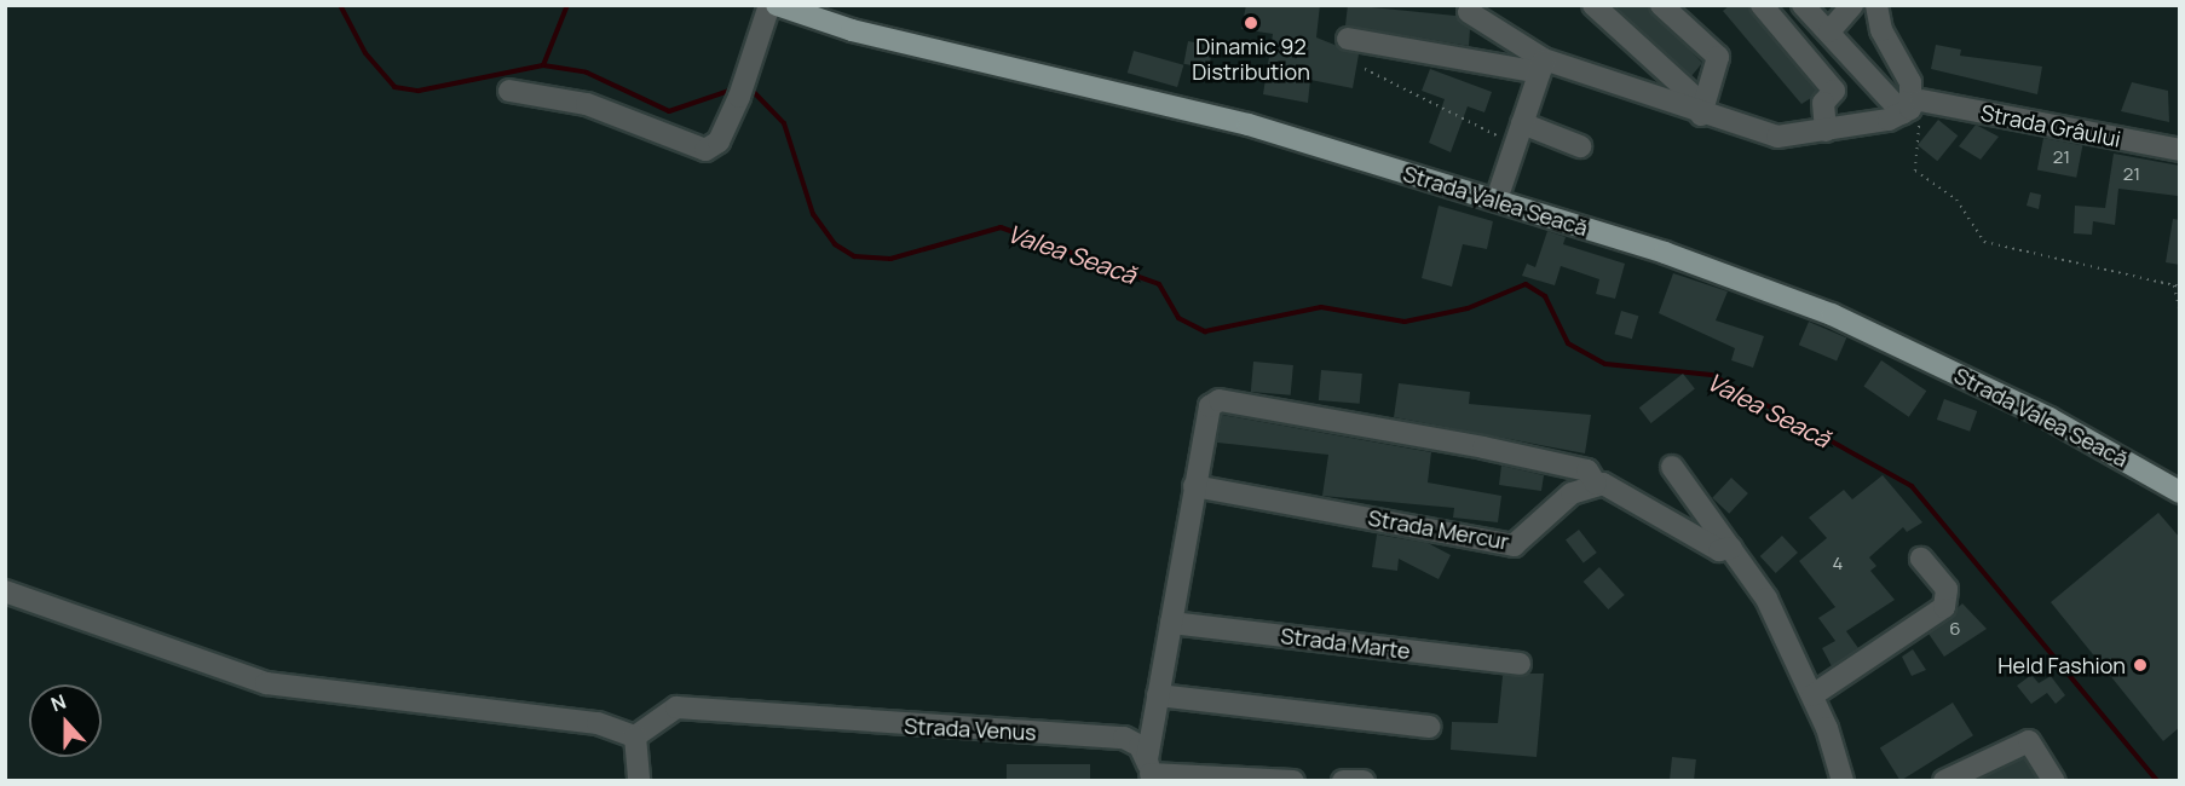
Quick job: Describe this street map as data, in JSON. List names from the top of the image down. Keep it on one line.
{"streets":{"main road":["Strada Valea Seacă"],"street":["Strada Grâului","Strada Mercur","Strada Marte","Strada Venus"]},"water":["Valea Seacă"],"places":["Dinamic 92 Distribution","Held Fashion"],"house_numbers":["21","21","4","6"],"north":"top"}
